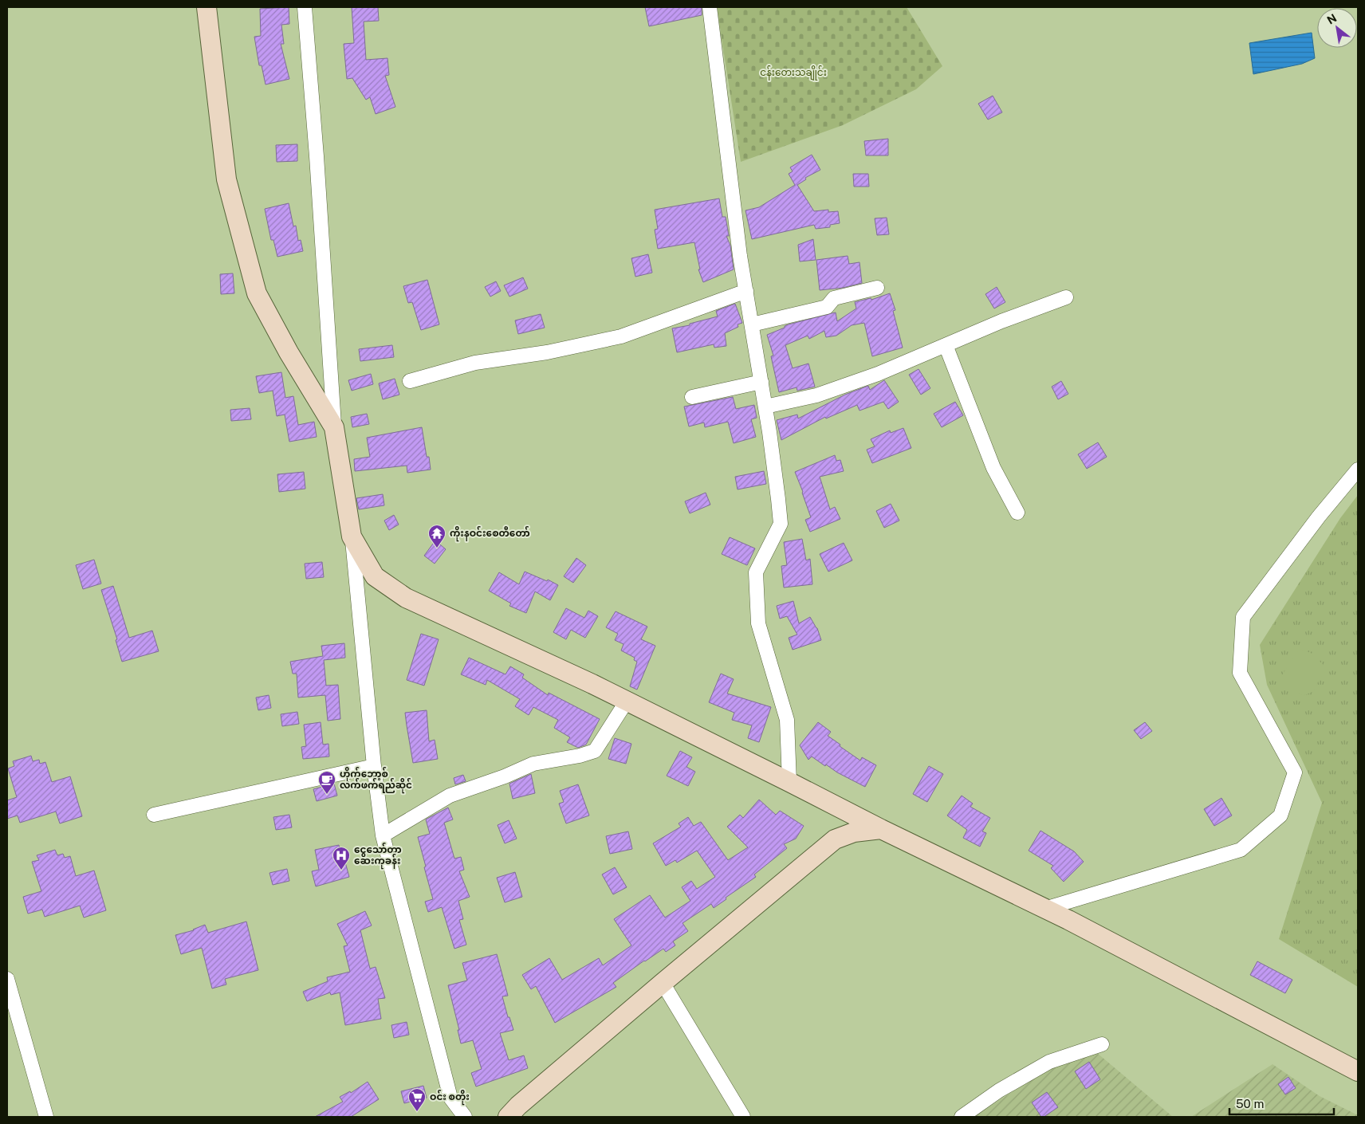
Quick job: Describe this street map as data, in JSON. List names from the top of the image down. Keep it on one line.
{"parks":["ငန်းတေးသချိုင်း"],"places":{"temple":["ကိုးနဝင်းစေတီတော်"],"cafe":["ဟိုက်ဘော့စ် လက်ဖက်ရည်ဆိုင်"],"hospital":["ငွေသော်တာ ဆေးကုခန်း"],"supermarket":["ဝင်း စတိုး"]},"scale_bar":"50 m","north":"top left"}
